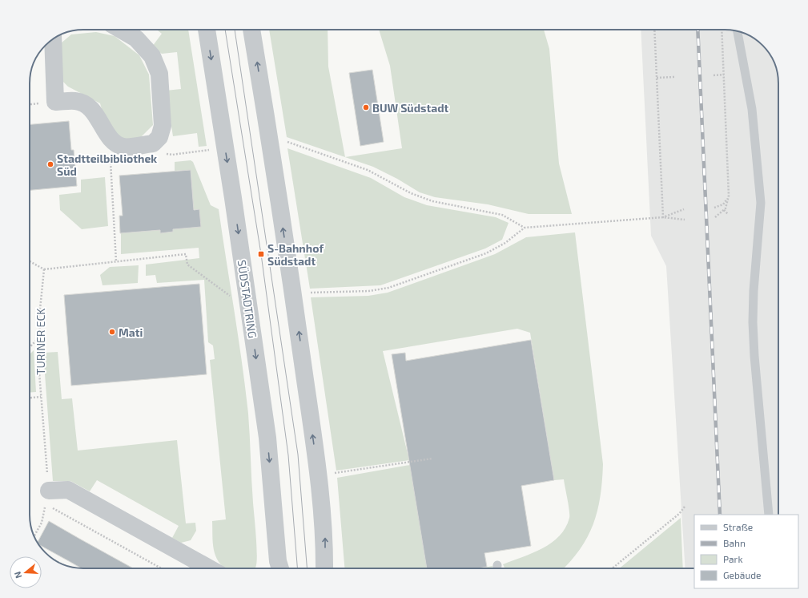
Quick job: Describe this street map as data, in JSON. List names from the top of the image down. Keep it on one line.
{"streets":{"street":["SÜDSTADTRING"],"path":["TURINER ECK"]},"places":{"other":["BUW Südstadt","Stadtteilbibliothek Süd","Mati"],"transit":["S-Bahnhof Südstadt"]},"legend":["Straße","Bahn","Park","Gebäude"],"north":"left"}
